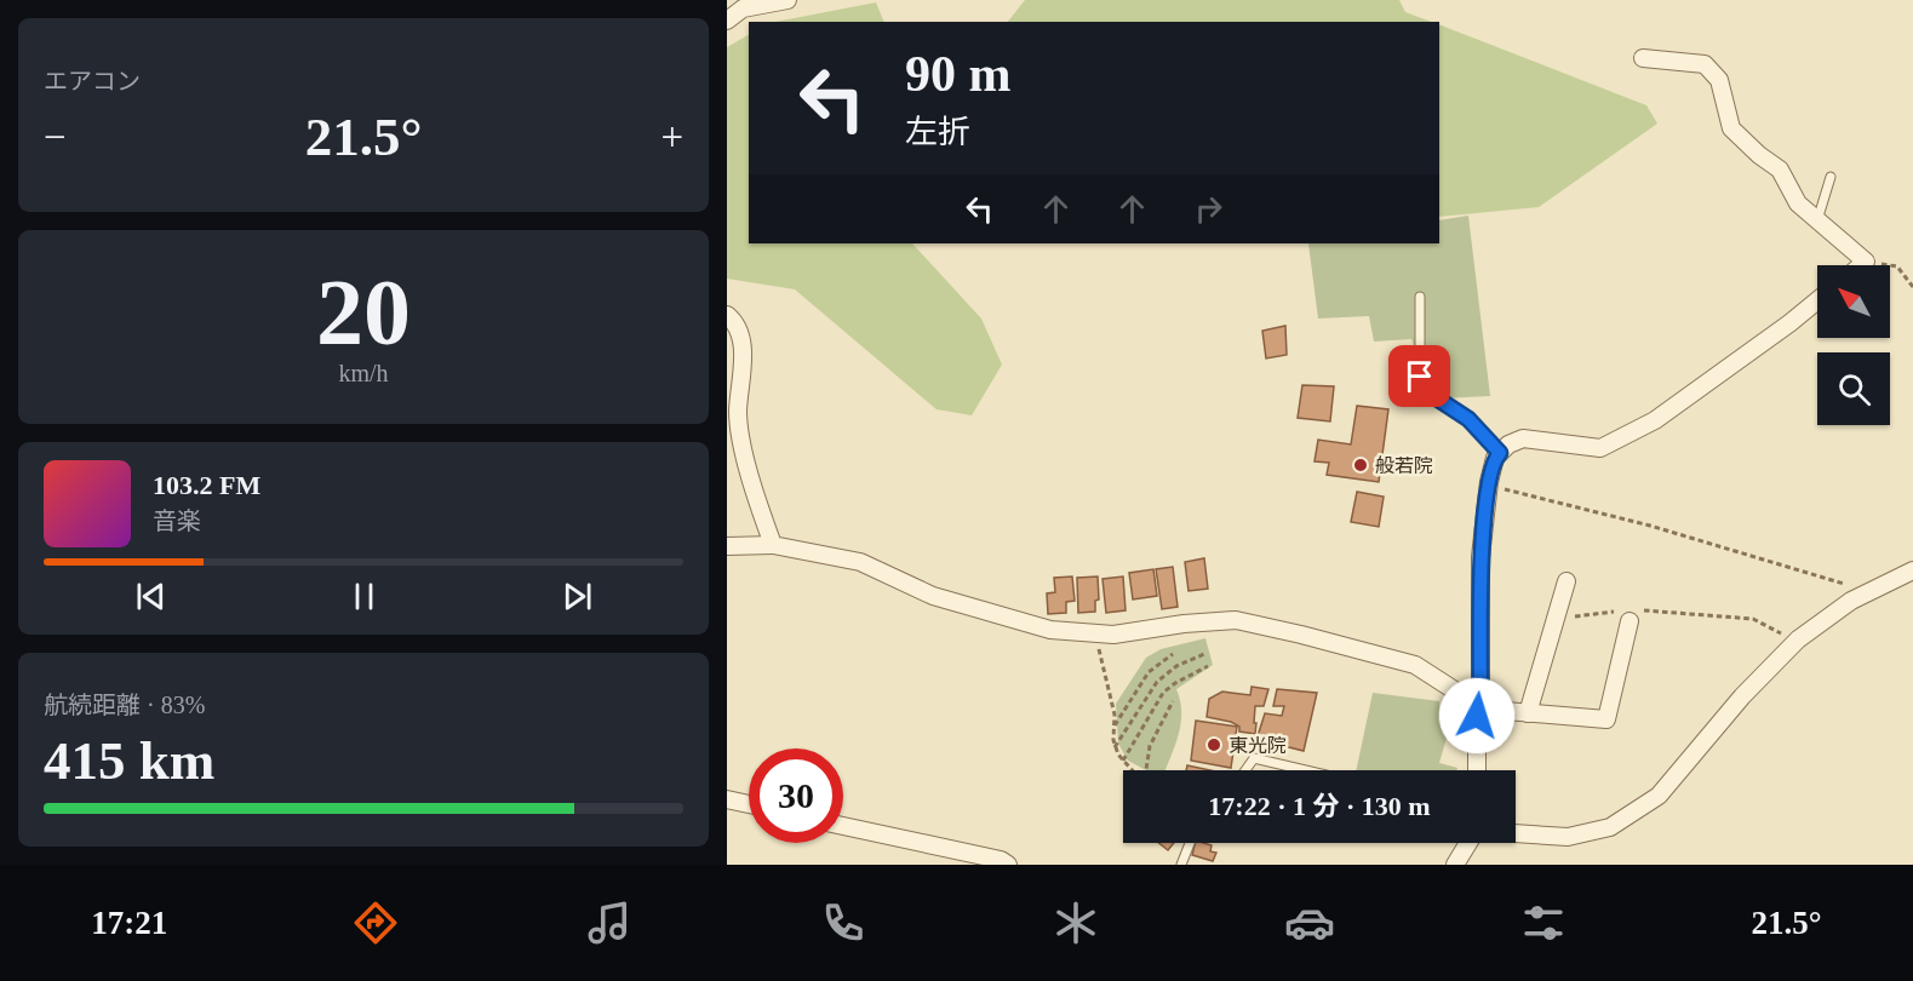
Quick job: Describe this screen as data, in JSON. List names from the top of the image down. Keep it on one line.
{"places":["般若院","東光院"],"north":"top left","page":{"tile":["エアコン",["20","km/h"],["航続距離 · 83%","415 km"]],"turn":["90 m","左折"],"heat":["−","21.5°","+"],"song":["103.2 FM","音楽"],"limit":"30","trip":"17:22 · 1 分 · 130 m","tabs":["17:21","21.5°"]}}
